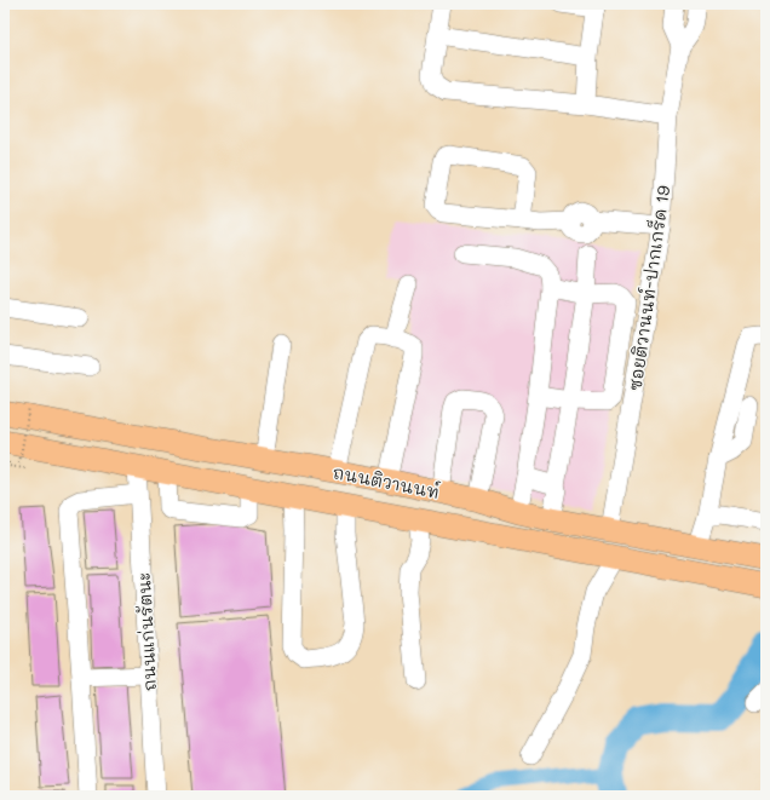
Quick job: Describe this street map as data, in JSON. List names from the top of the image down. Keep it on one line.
{"streets":{"main road":["ถนนติวานนท์"],"street":["ซอยติวานนท์-ปากเกร็ด 19","ถนนแก่นรัตนะ"]},"crossings":[["ซอยติวานนท์-ปากเกร็ด 19","ถนนติวานนท์"],["ถนนติวานนท์","ถนนแก่นรัตนะ"]]}
